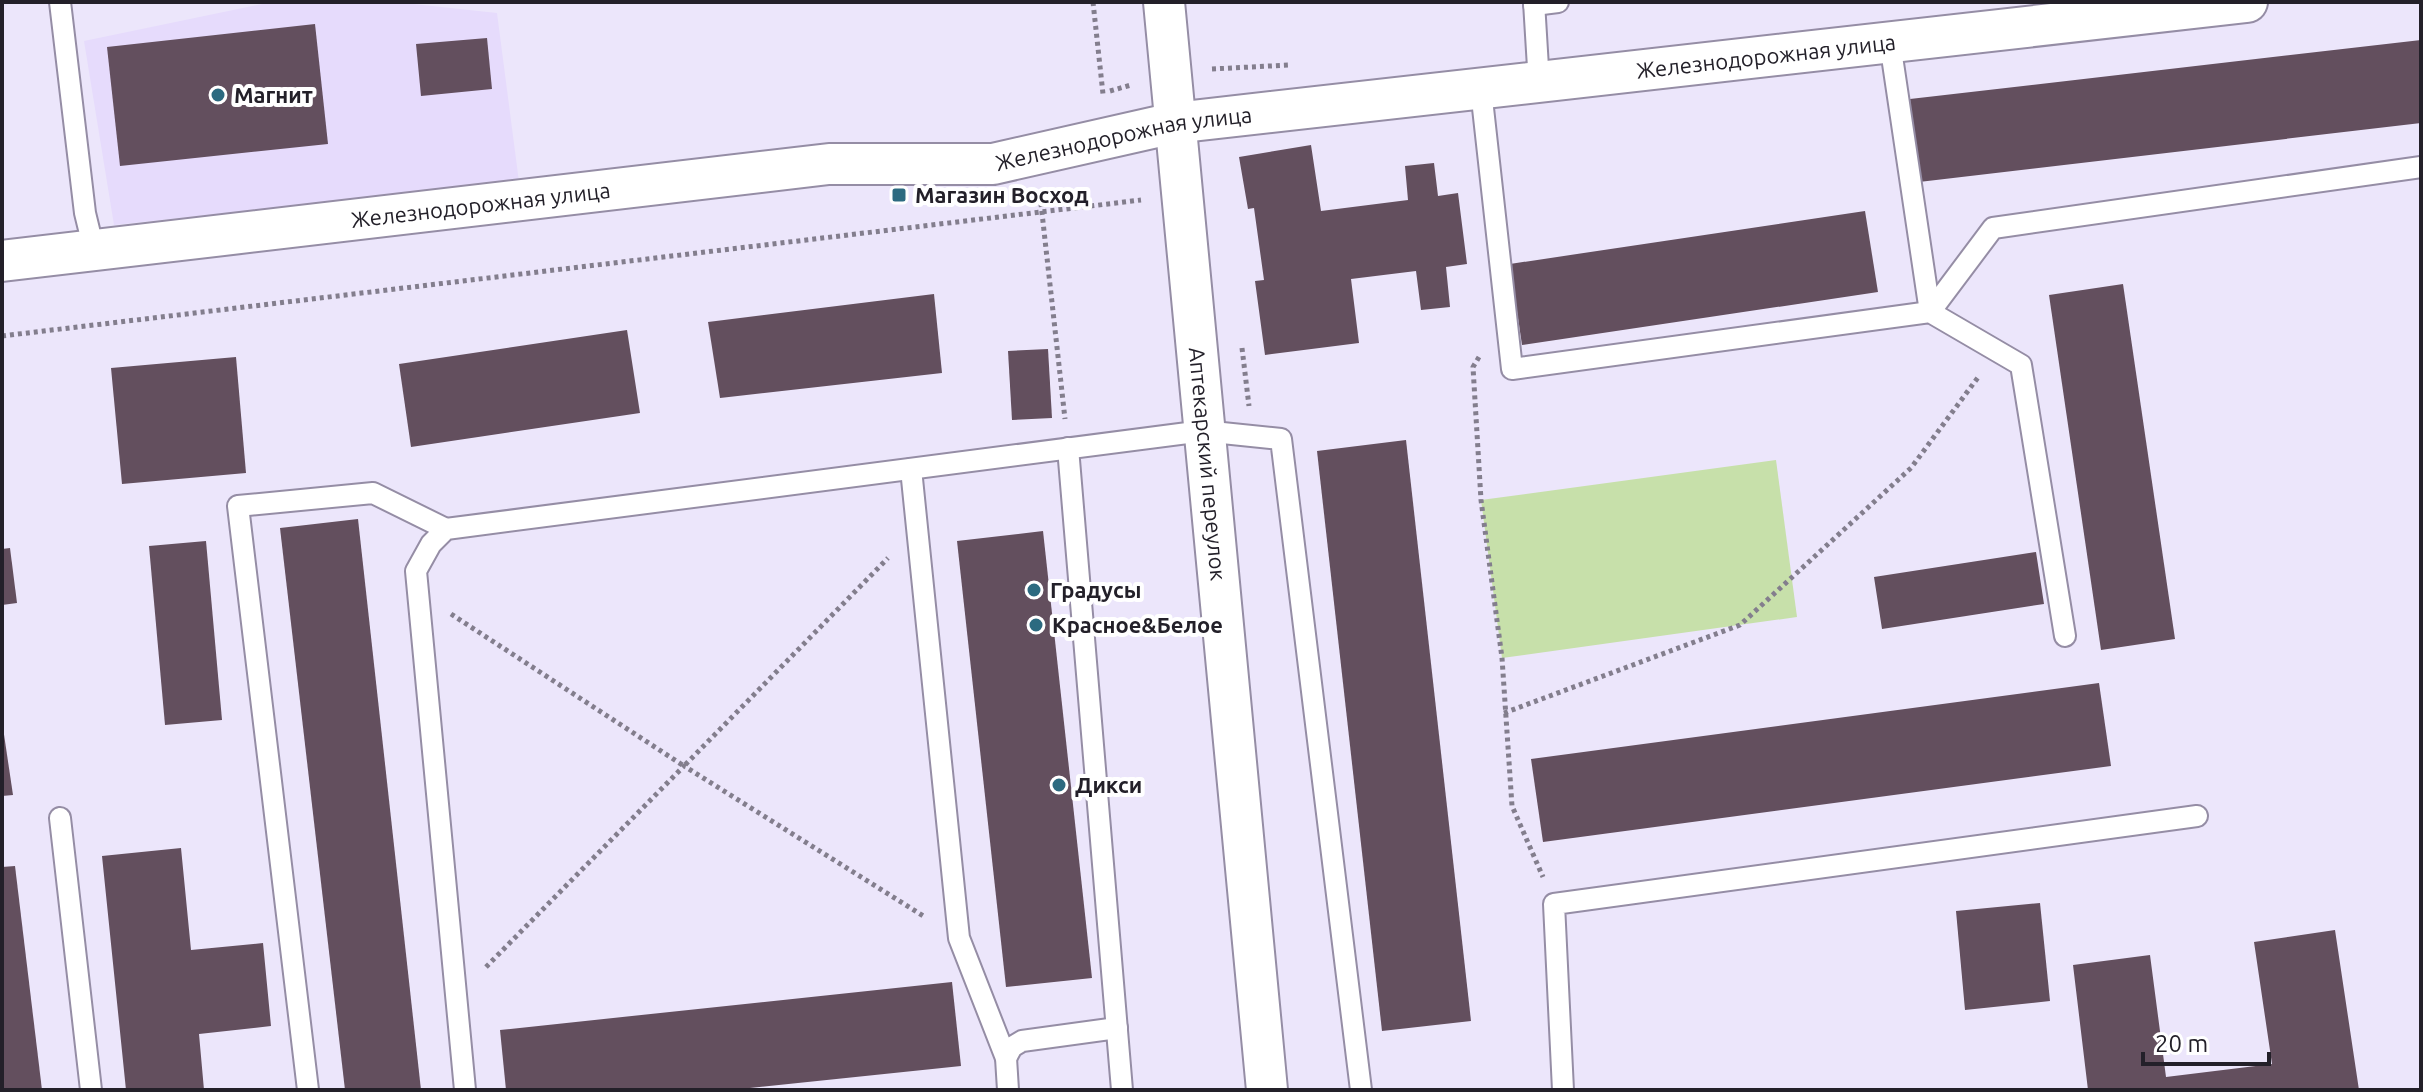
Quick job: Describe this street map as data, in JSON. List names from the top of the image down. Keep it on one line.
{"streets":{"street":["Железнодорожная улица","Аптекарский переулок"]},"crossings":[["Железнодорожная улица","Аптекарский переулок"]],"places":{"other":["Магнит","Градусы","Красное&Белое","Дикси"],"transit":["Магазин Восход"]},"scale_bar":"20 m"}
